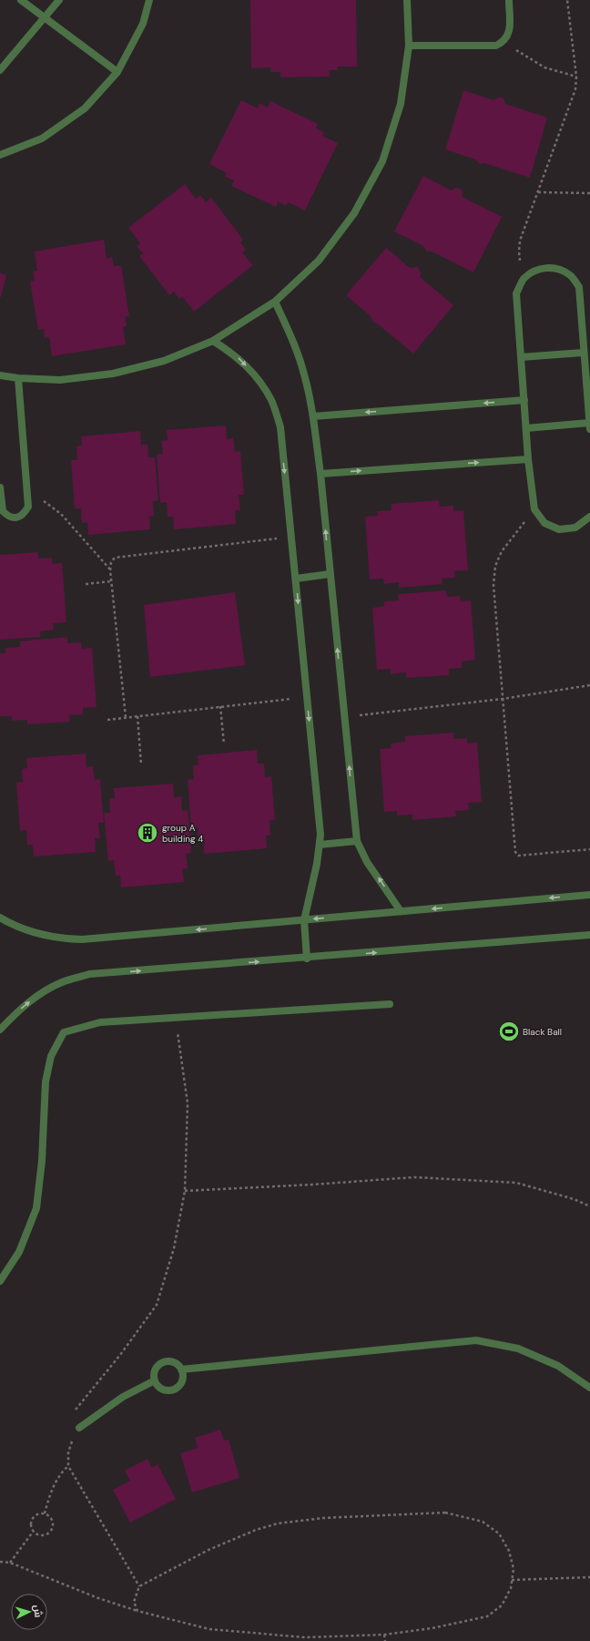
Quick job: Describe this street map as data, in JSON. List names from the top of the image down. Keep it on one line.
{"places":{"building":["group A building 4"],"sports":["Black Ball"]},"north":"right"}
